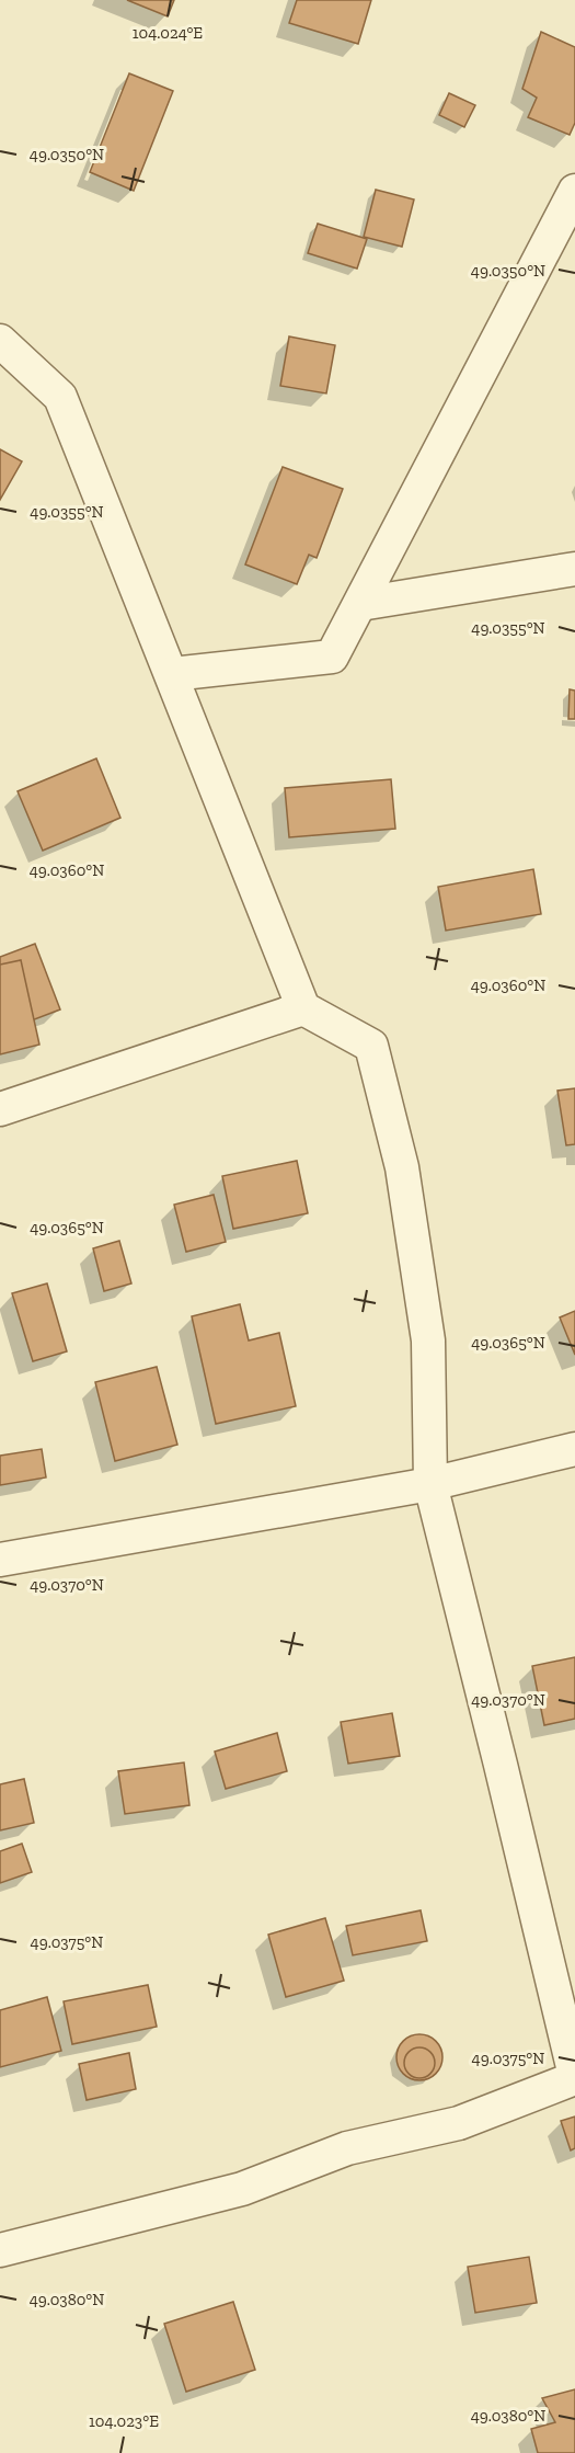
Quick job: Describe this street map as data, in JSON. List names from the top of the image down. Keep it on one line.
{"coordinates":["104.024°E","49.0350°N","49.0355°N","49.0360°N","49.0365°N","49.0370°N","49.0375°N","49.0380°N","104.023°E"]}
